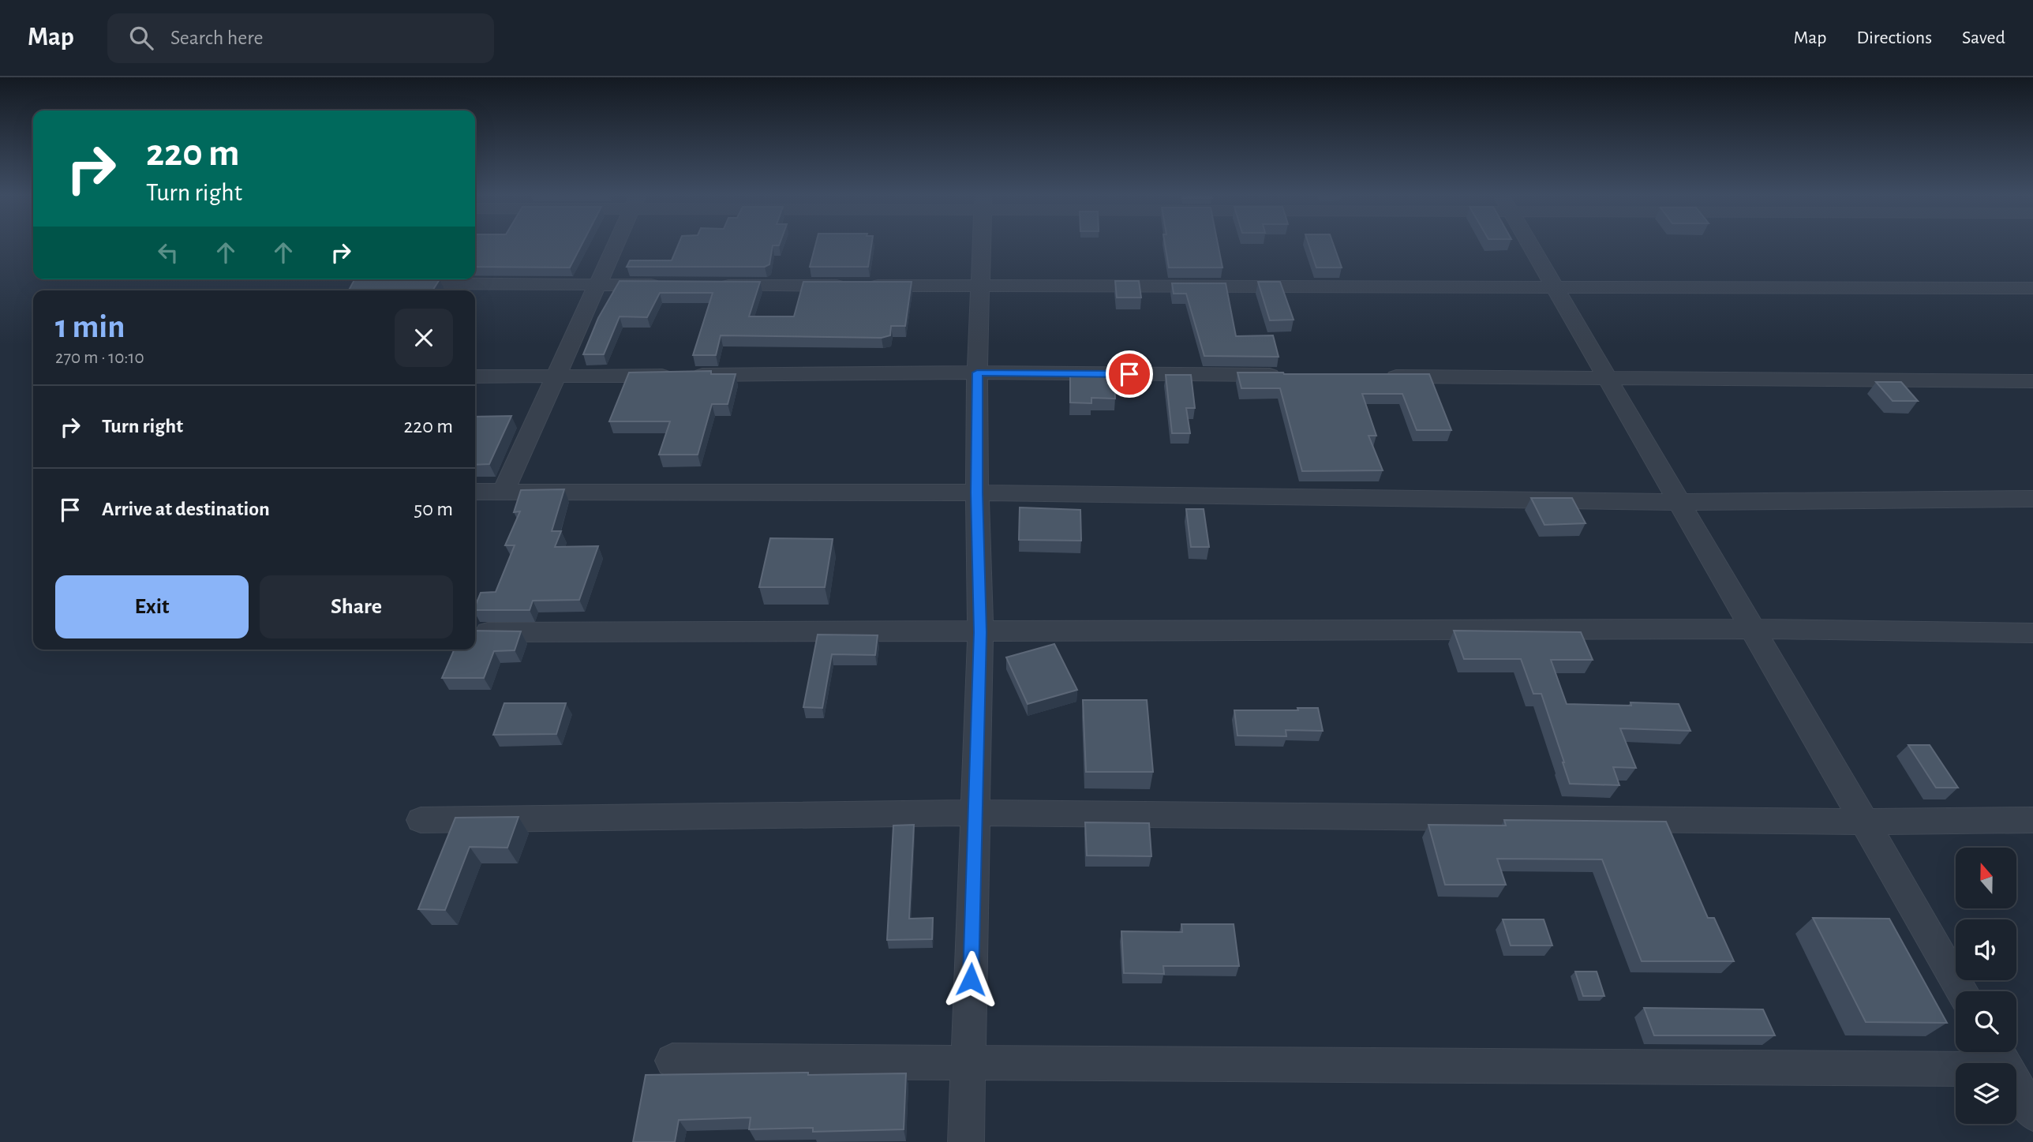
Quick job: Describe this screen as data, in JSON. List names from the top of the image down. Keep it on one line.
{"north":"top","page":{"header":"Map","search":"Search here","nav":["Map","Directions","Saved"],"turn":["220 m","Turn right"],"heading":["1 min","270 m · 10:10"],"list":[{"name":"Turn right","value":"220 m"},{"name":"Arrive at destination","value":"50 m"}],"buttons":["Exit","Share"]}}
